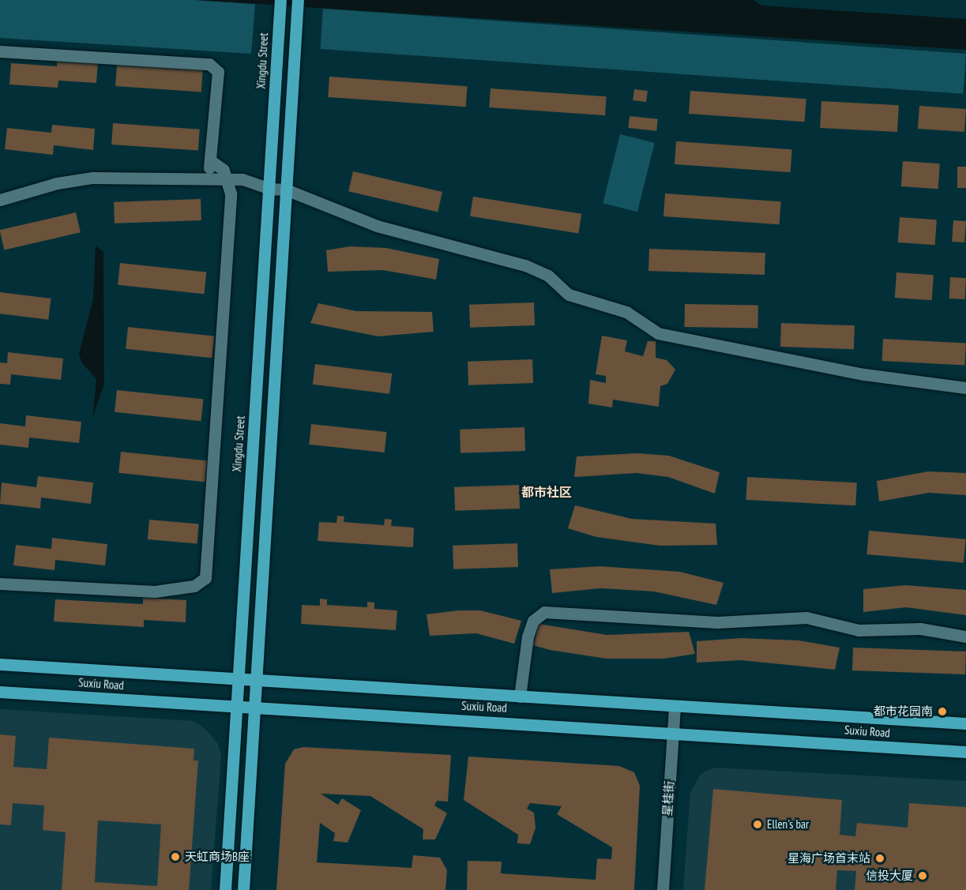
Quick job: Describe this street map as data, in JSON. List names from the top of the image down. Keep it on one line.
{"streets":{"main road":["Xingdu Street","Suxiu Road"],"street":["星桂街"]},"crossings":[["Xingdu Street","Suxiu Road"],["Suxiu Road","星桂街"]],"districts":["都市社区"],"places":["都市花园南","Ellen's bar","天虹商场B座","星海广场首末站","信投大厦"]}
